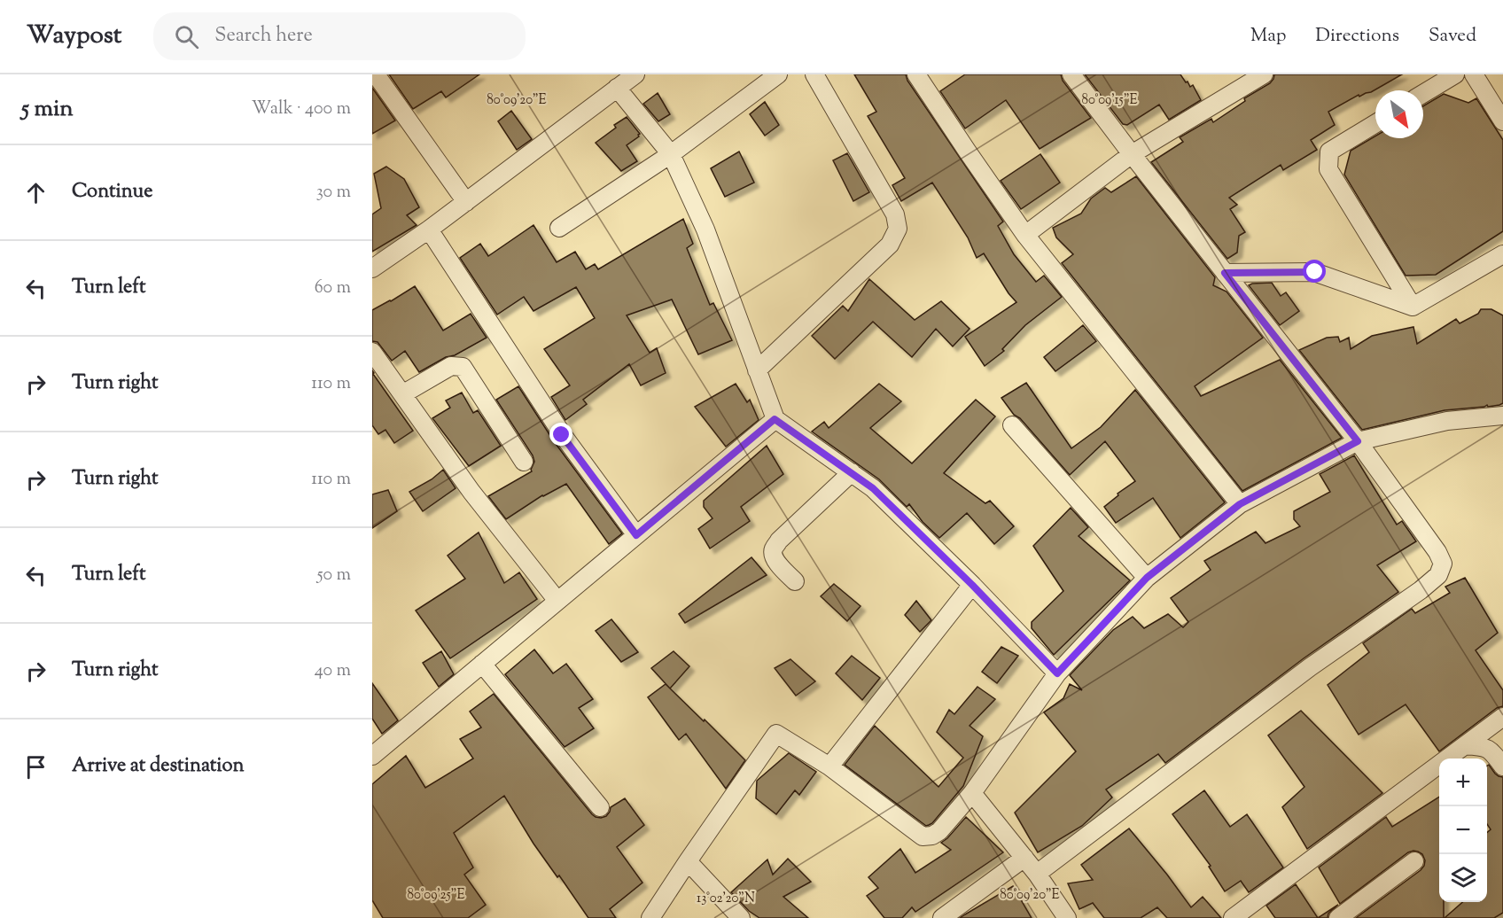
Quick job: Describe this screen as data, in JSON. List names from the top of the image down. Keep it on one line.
{"north":"bottom right","page":{"header":"Waypost","search":"Search here","nav":["Map","Directions","Saved"],"heading":["5 min","Walk · 400 m"],"list":[["Continue","30 m"],["Turn left","60 m"],["Turn right","110 m"],["Turn right","110 m"],["Turn left","50 m"],["Turn right","40 m"],"Arrive at destination"],"map_buttons":["+","−"]},"coordinates":["80°09'20\"E","80°09'15\"E","80°09'25\"E","13°02'20\"N"]}
